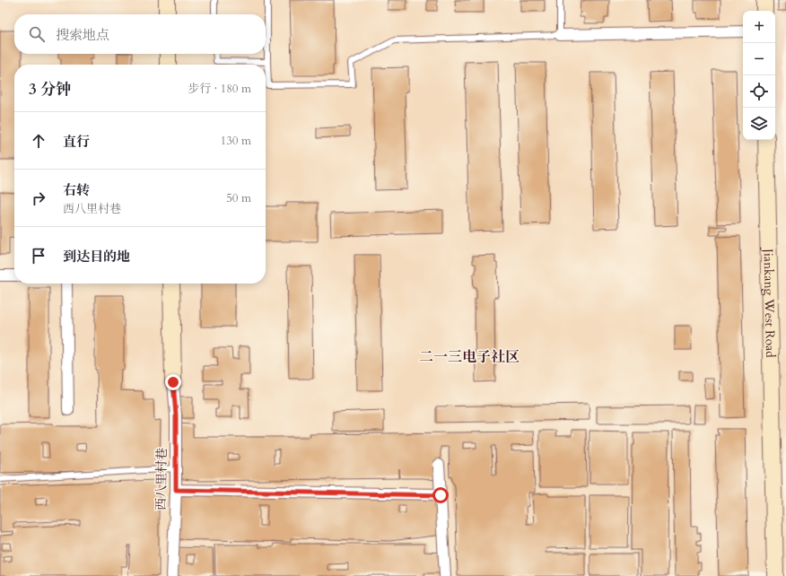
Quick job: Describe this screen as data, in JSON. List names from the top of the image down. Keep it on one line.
{"streets":{"street":["Jiankang West Road","西八里村巷"]},"districts":["二一三电子社区"],"page":{"map_buttons":["+","−"],"search":"搜索地点","heading":["3 分钟","步行 · 180 m"],"list":[["直行","130 m"],["右转","西八里村巷","50 m"],"到达目的地"]}}
